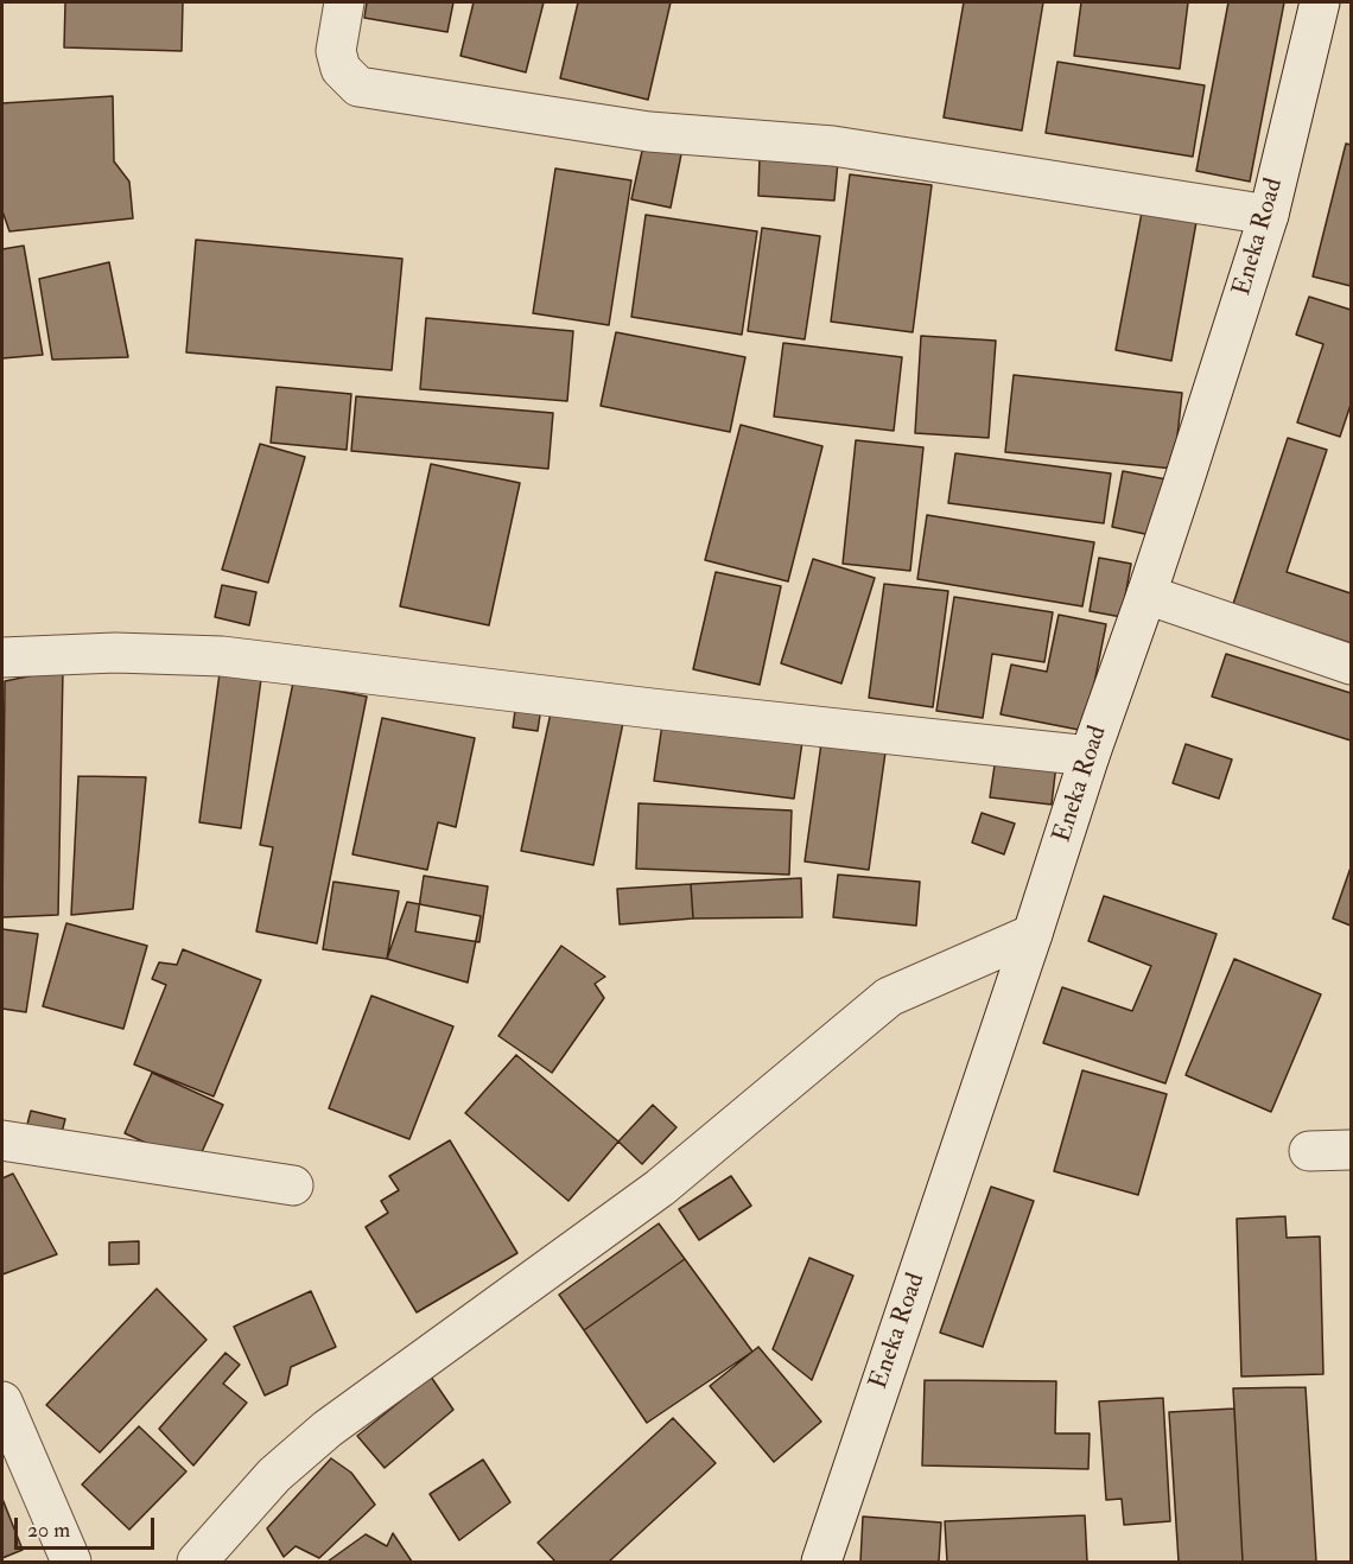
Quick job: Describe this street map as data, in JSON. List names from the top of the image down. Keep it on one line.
{"streets":{"street":["Eneka Road"]},"scale_bar":"20 m"}
